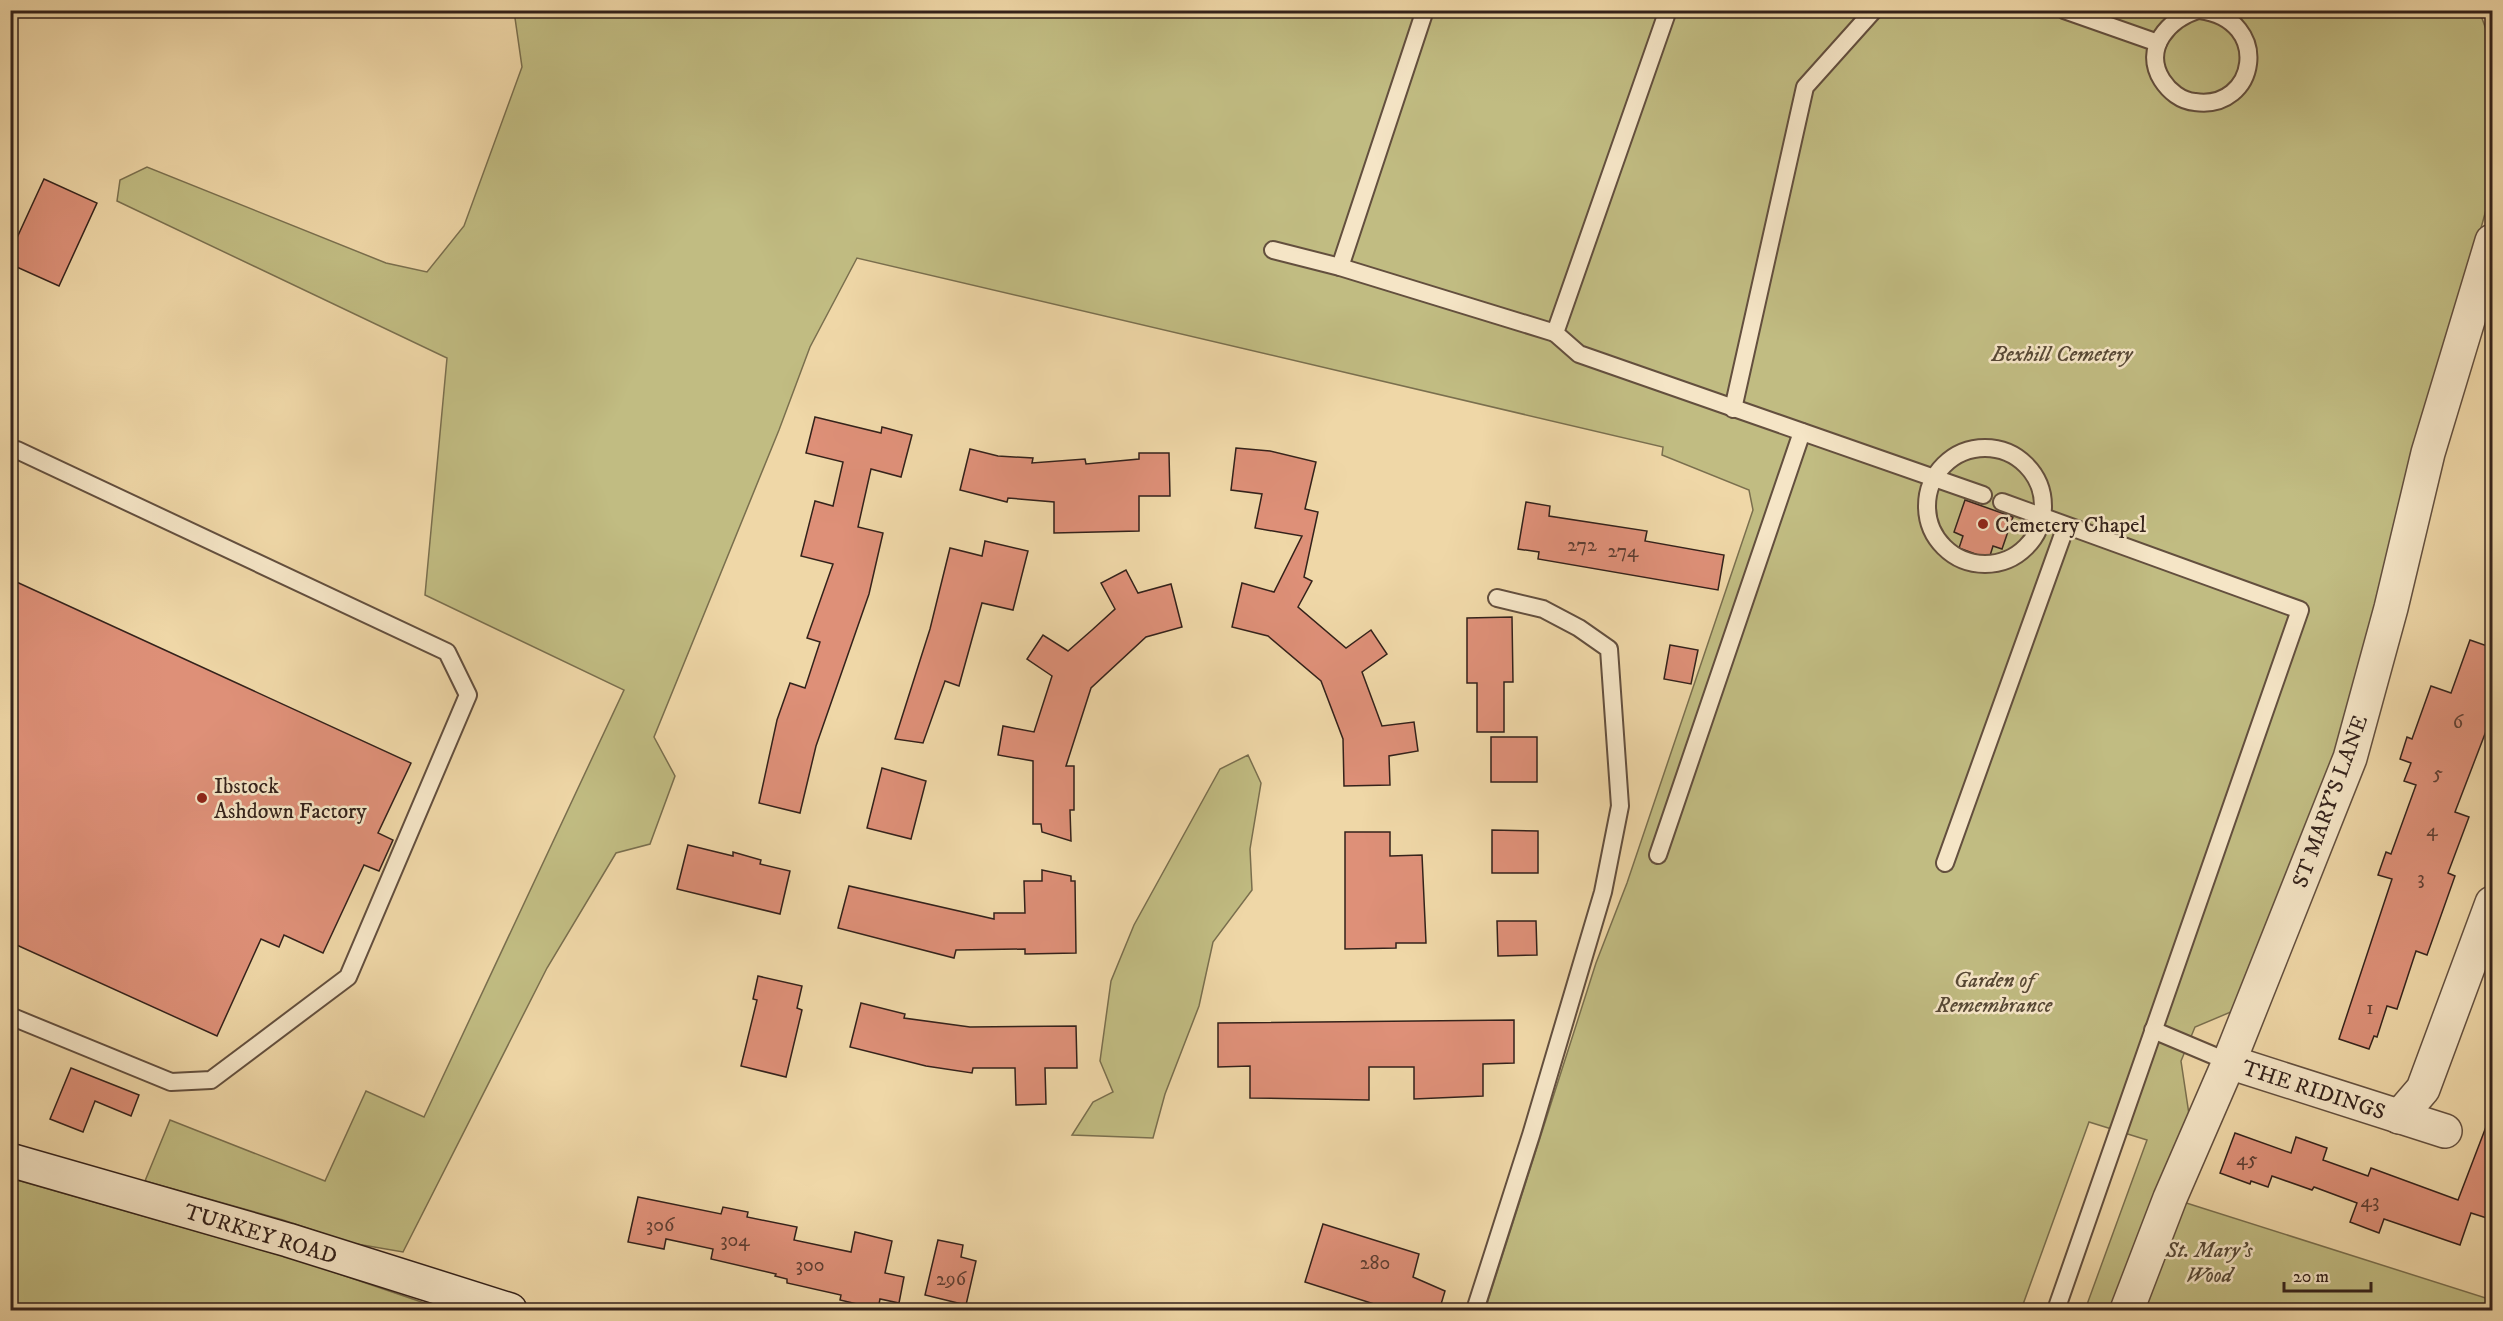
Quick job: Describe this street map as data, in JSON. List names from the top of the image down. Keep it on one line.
{"streets":{"street":["ST MARY'S LANE","THE RIDINGS","TURKEY ROAD"]},"crossings":[["ST MARY'S LANE","THE RIDINGS"]],"parks":["Bexhill Cemetery","Garden of Remembrance","St. Mary's Wood"],"places":["Cemetery Chapel","Ibstock Ashdown Factory"],"house_numbers":["272","274","6","5","4","3","1","45","43","306","304","280","300","296"],"scale_bar":"20 m"}
